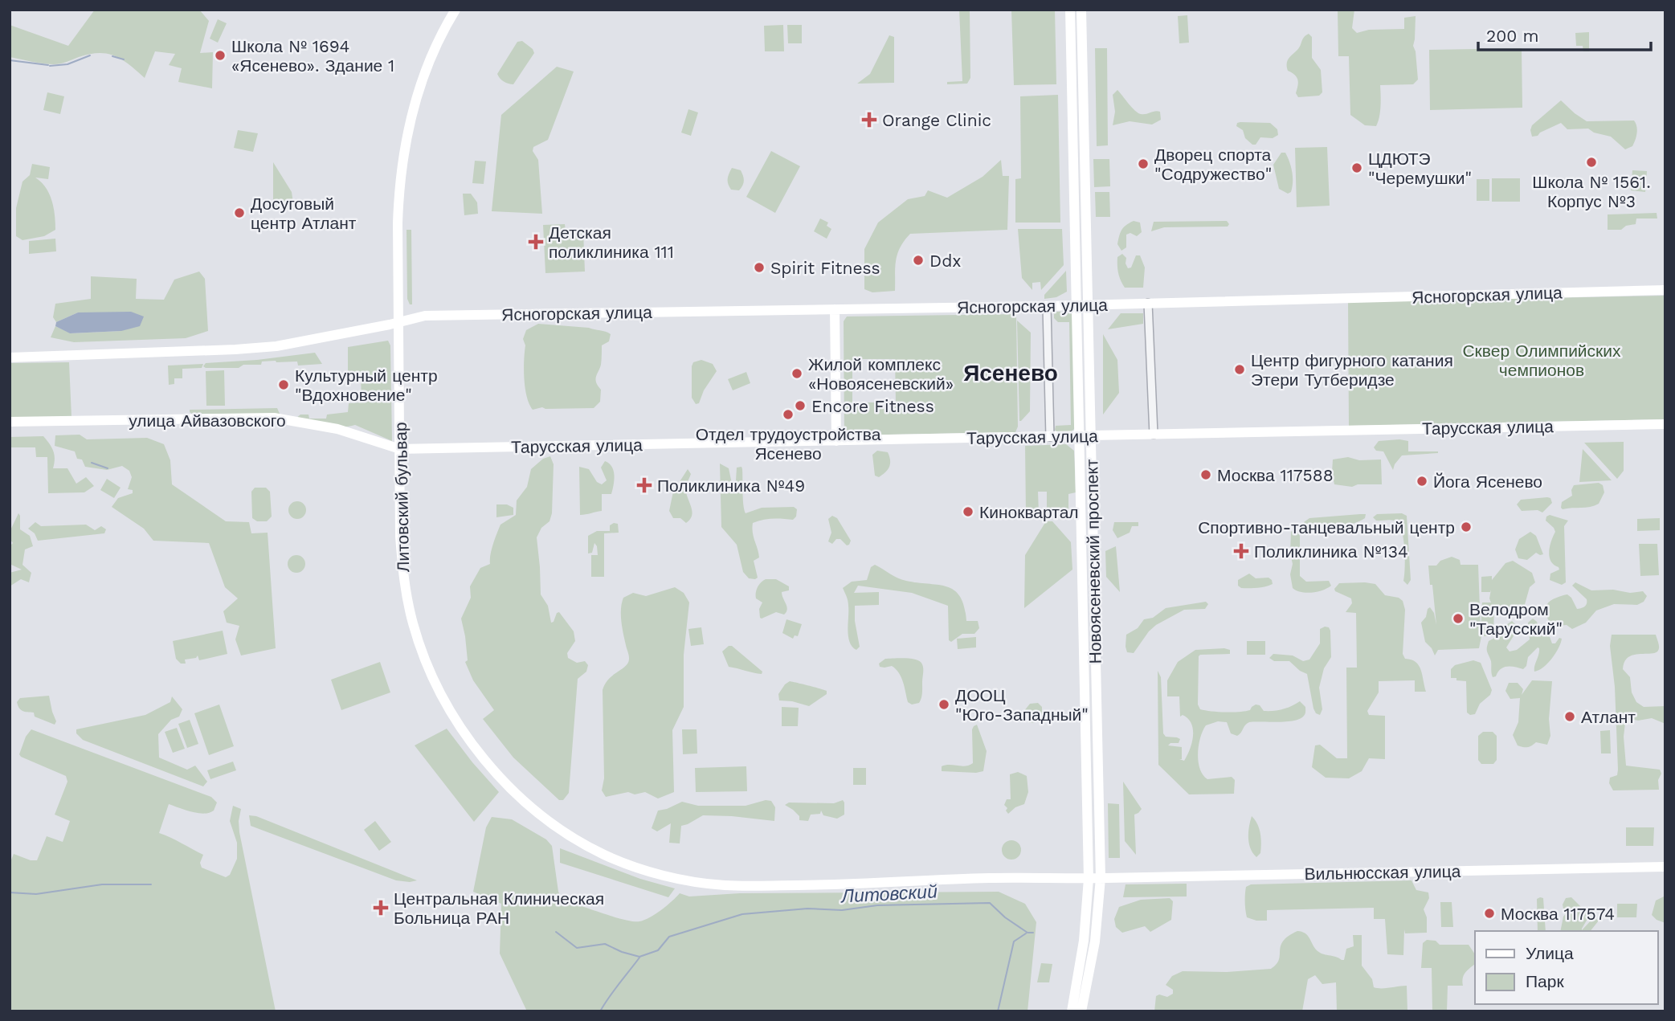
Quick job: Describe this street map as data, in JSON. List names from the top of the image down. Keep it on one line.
{"streets":{"main road":["Ясногорская улица","улица Айвазовского","Тарусская улица","Литовский бульвар","Новоясеневский проспект","Вильнюсская улица"]},"crossings":[["Ясногорская улица","Литовский бульвар"],["Ясногорская улица","Новоясеневский проспект"],["улица Айвазовского","Тарусская улица"],["улица Айвазовского","Литовский бульвар"],["Тарусская улица","Литовский бульвар"],["Тарусская улица","Новоясеневский проспект"],["Литовский бульвар","Новоясеневский проспект"],["Литовский бульвар","Вильнюсская улица"],["Новоясеневский проспект","Вильнюсская улица"]],"districts":["Ясенево"],"water":["Литовский"],"parks":["Сквер Олимпийских чемпионов"],"places":{"other":["Школа № 1694 «Ясенево». Здание 1","Школа № 1561. Корпус №3","Дворец спорта \"Содружество\"","ЦДЮТЭ \"Черемушки\"","Досуговый центр Атлант","Ddx","Spirit Fitness","Центр фигурного катания Этери Тутберидзе","Жилой комплекс «Новоясеневский»","Культурный центр \"Вдохновение\"","Encore Fitness","Отдел трудоустройства Ясенево","Москва 117588","Йога Ясенево","Киноквартал","Спортивно-танцевальный центр","Велодром \"Тарусский\"","ДООЦ \"Юго-Западный\"","Атлант","Москва 117574"],"health":["Orange Clinic","Детская поликлиника 111","Поликлиника №49","Поликлиника №134","Центральная Клиническая Больница РАН"]},"legend":["Улица","Парк"],"scale_bar":"200 m"}
